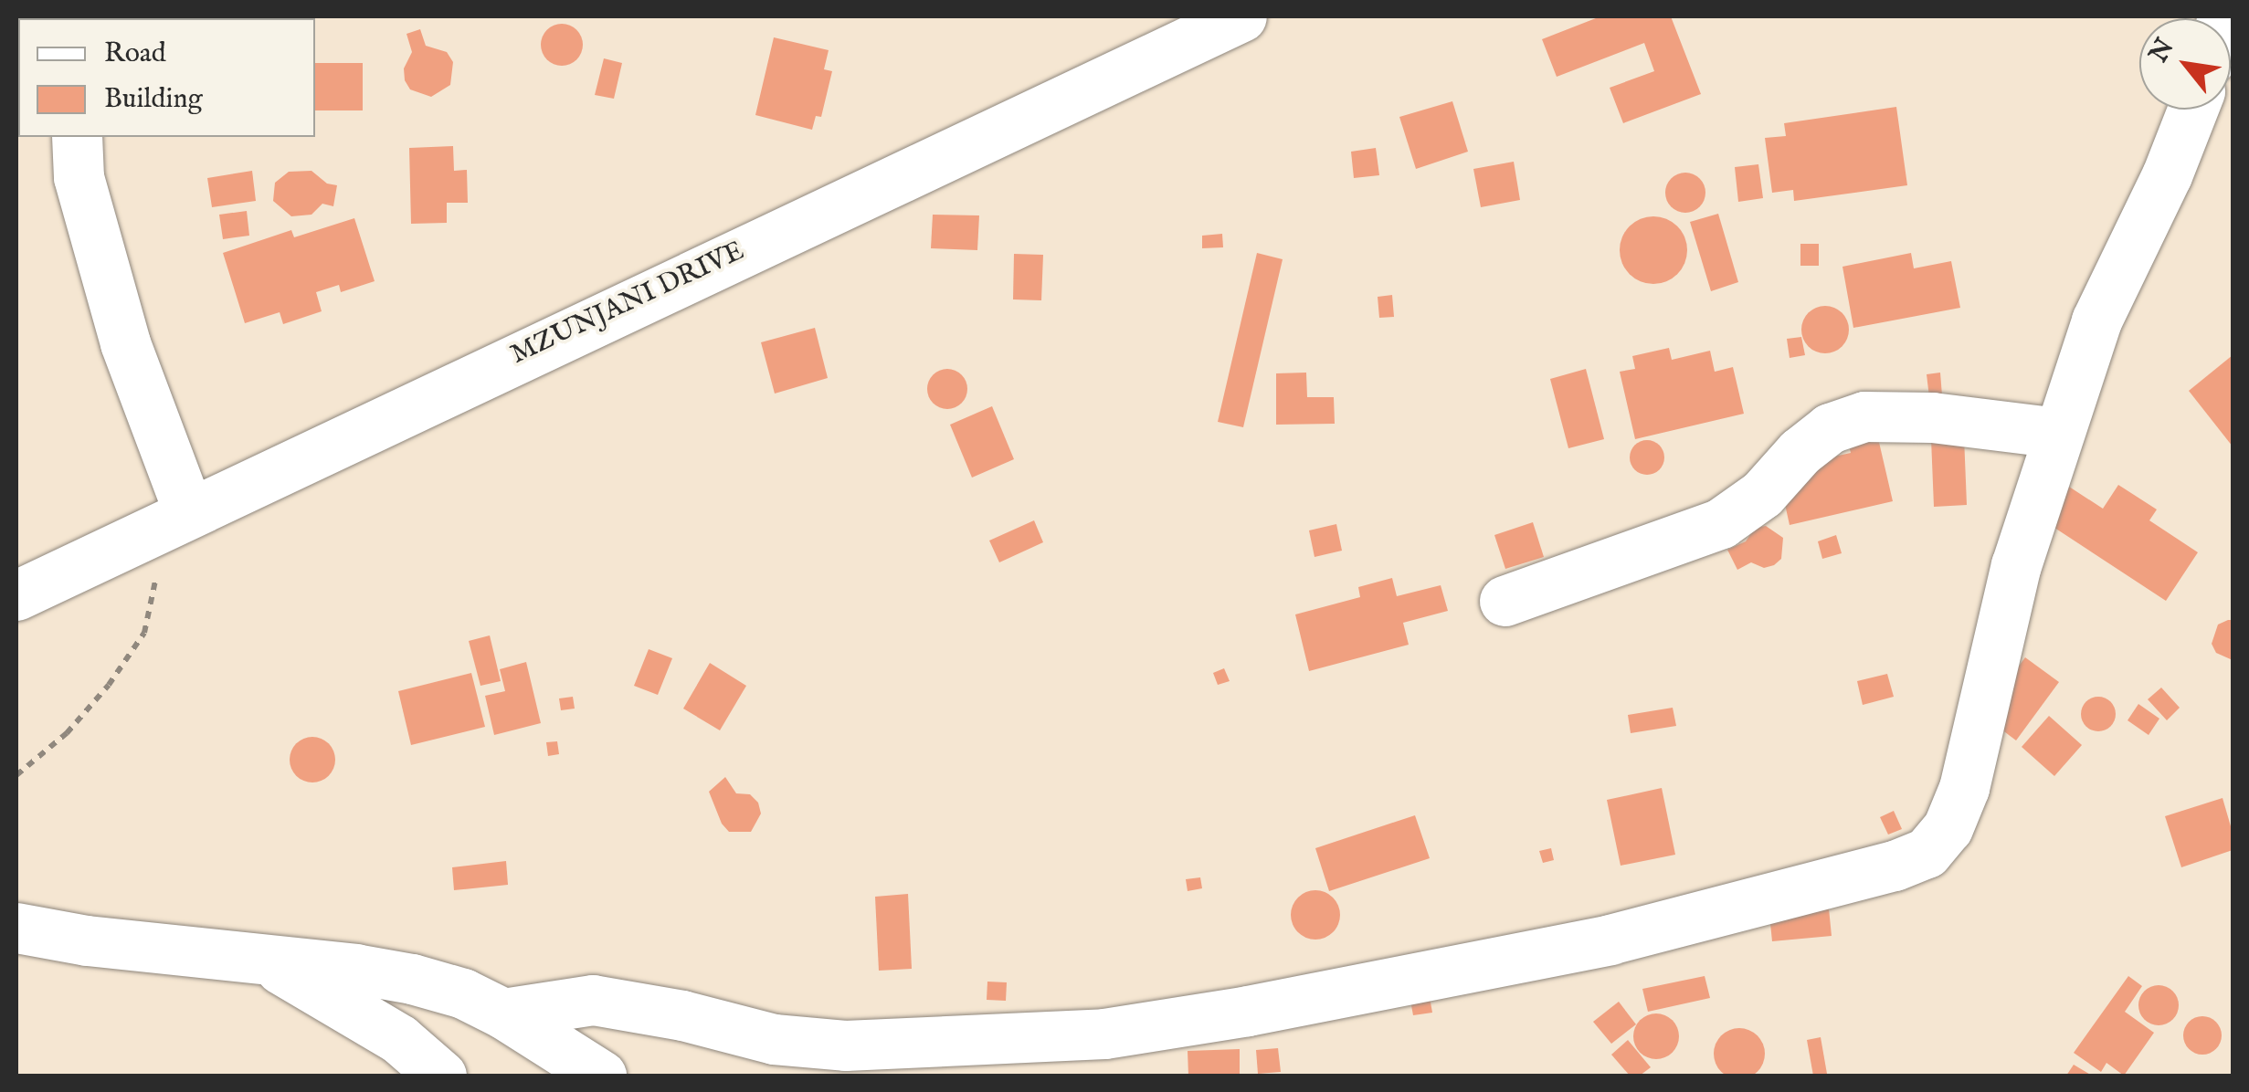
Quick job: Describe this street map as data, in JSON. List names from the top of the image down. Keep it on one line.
{"streets":{"street":["MZUNJANI DRIVE"]},"legend":["Road","Building"],"north":"top left"}
